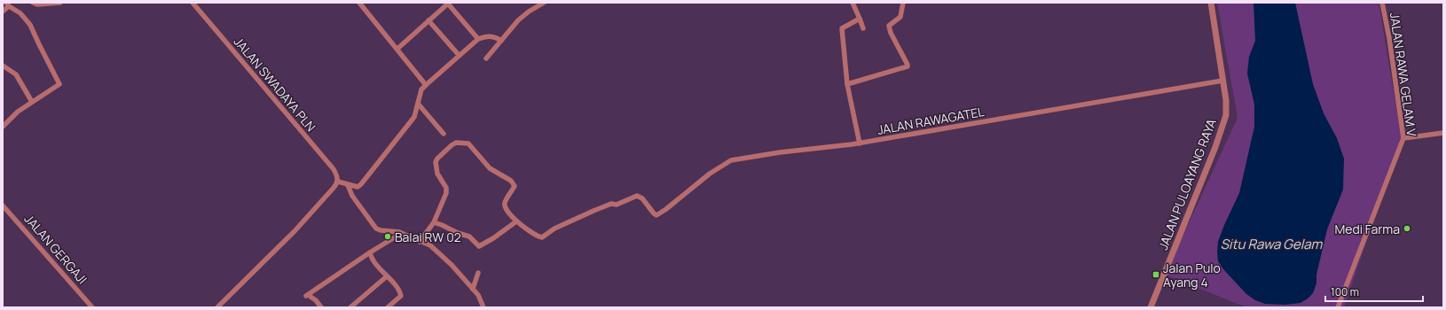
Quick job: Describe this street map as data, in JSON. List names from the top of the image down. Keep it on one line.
{"streets":{"street":["JALAN RAWA GELAM V","JALAN SWADAYA PLN","JALAN RAWAGATEL","JALAN PULOAYANG RAYA","JALAN GERGAJI"]},"crossings":[["JALAN RAWAGATEL","JALAN PULOAYANG RAYA"]],"water":["Situ Rawa Gelam"],"places":{"other":["Medi Farma","Balai RW 02"],"transit":["Jalan Pulo Ayang 4"]},"scale_bar":"100 m"}
